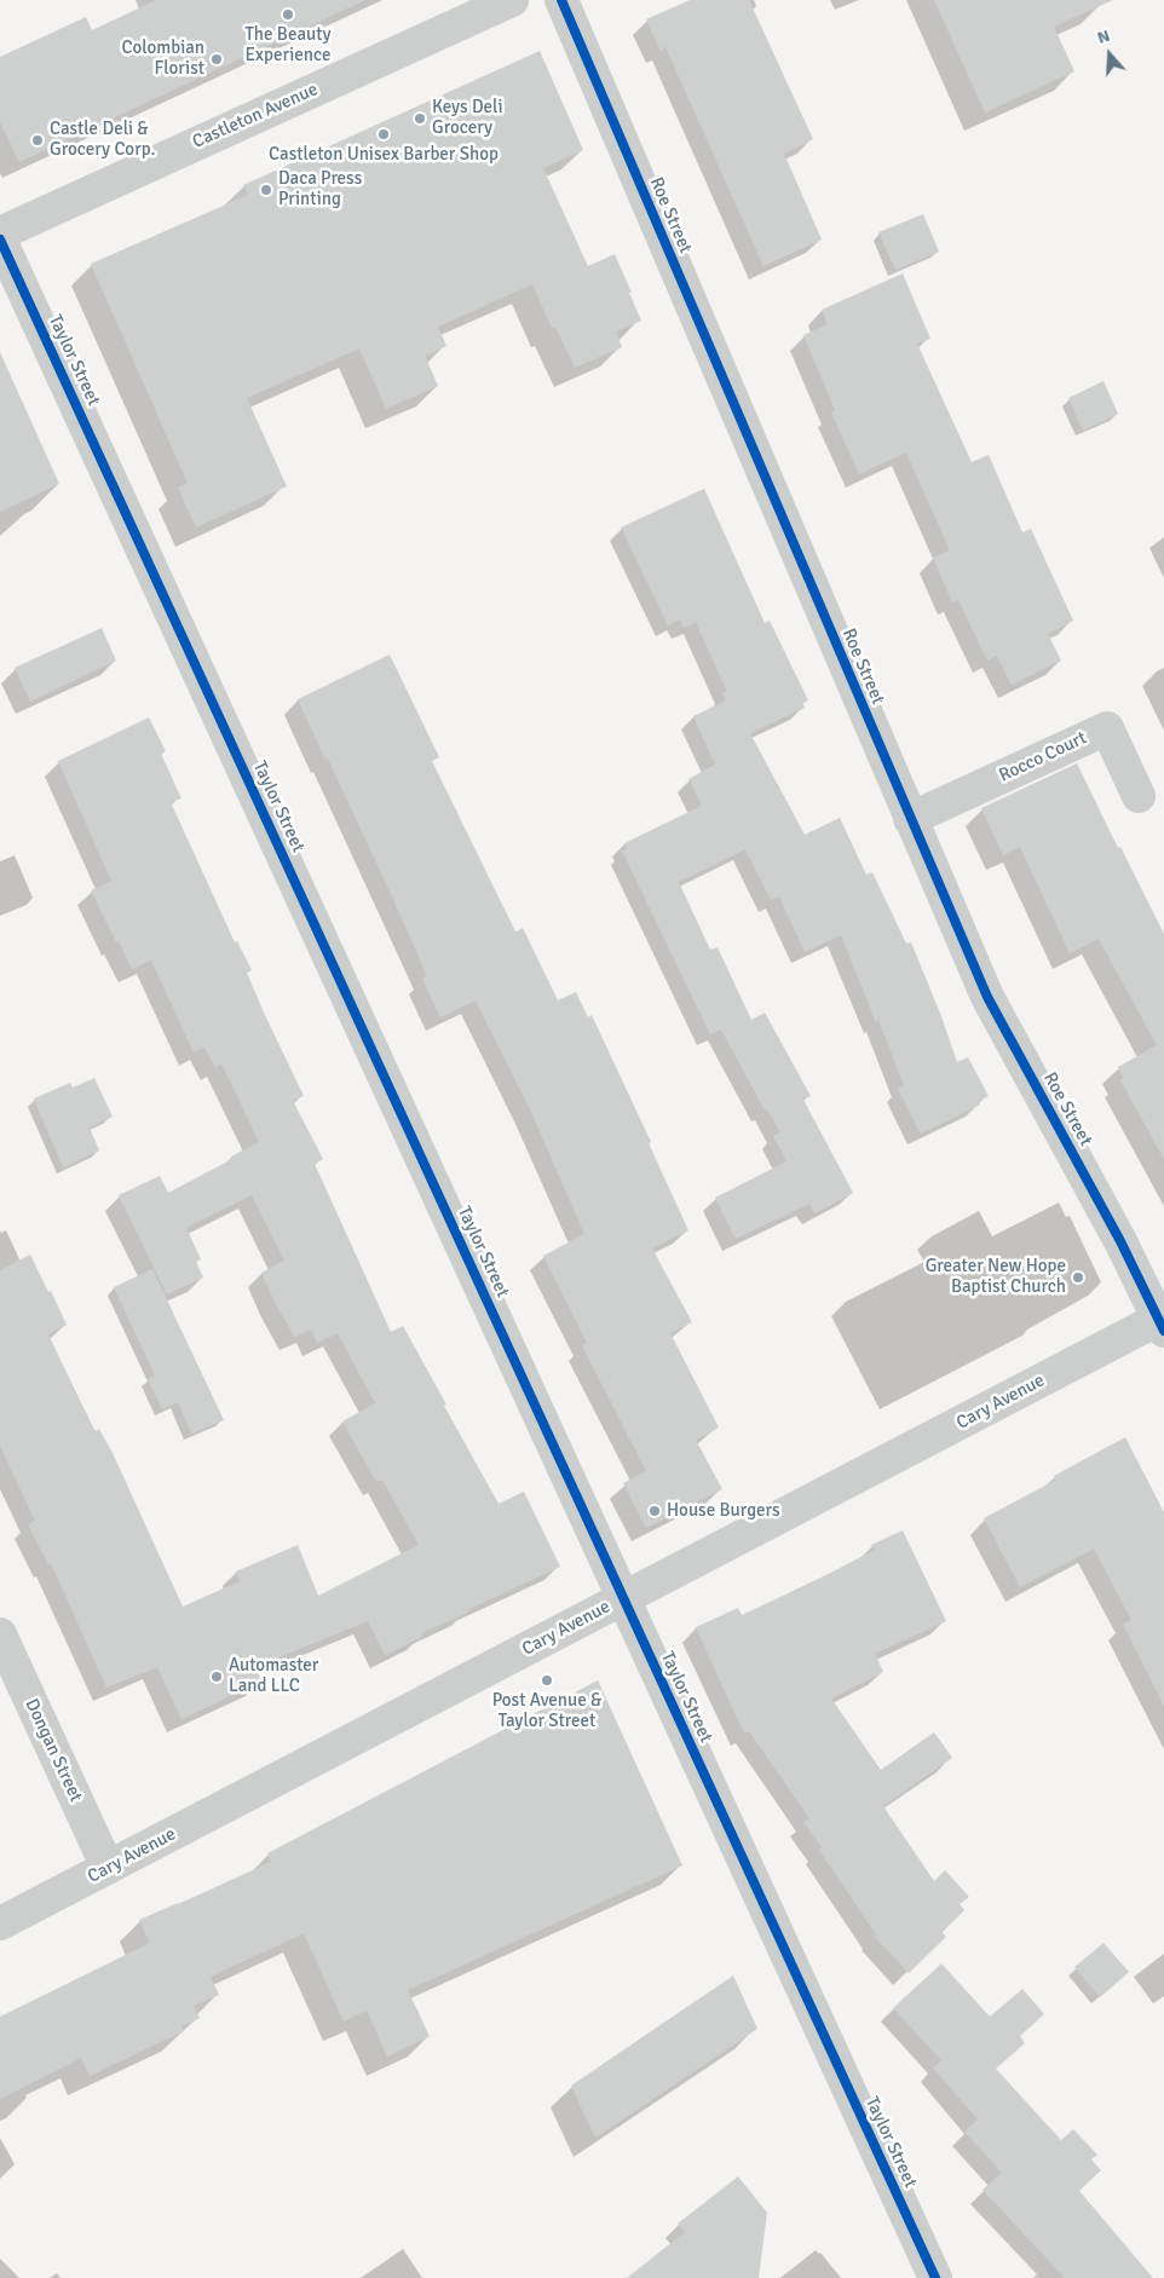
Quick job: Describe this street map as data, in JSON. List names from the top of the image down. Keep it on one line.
{"streets":{"street":["Castleton Avenue","Roe Street","Taylor Street","Rocco Court","Cary Avenue","Dongan Street"]},"crossings":[["Roe Street","Rocco Court"],["Roe Street","Cary Avenue"],["Taylor Street","Cary Avenue"],["Cary Avenue","Dongan Street"]],"places":["The Beauty Experience","Colombian Florist","Keys Deli Grocery","Castleton Unisex Barber Shop","Castle Deli & Grocery Corp.","Daca Press Printing","Greater New Hope Baptist Church","House Burgers","Automaster Land LLC","Post Avenue & Taylor Street"],"north":"top"}
